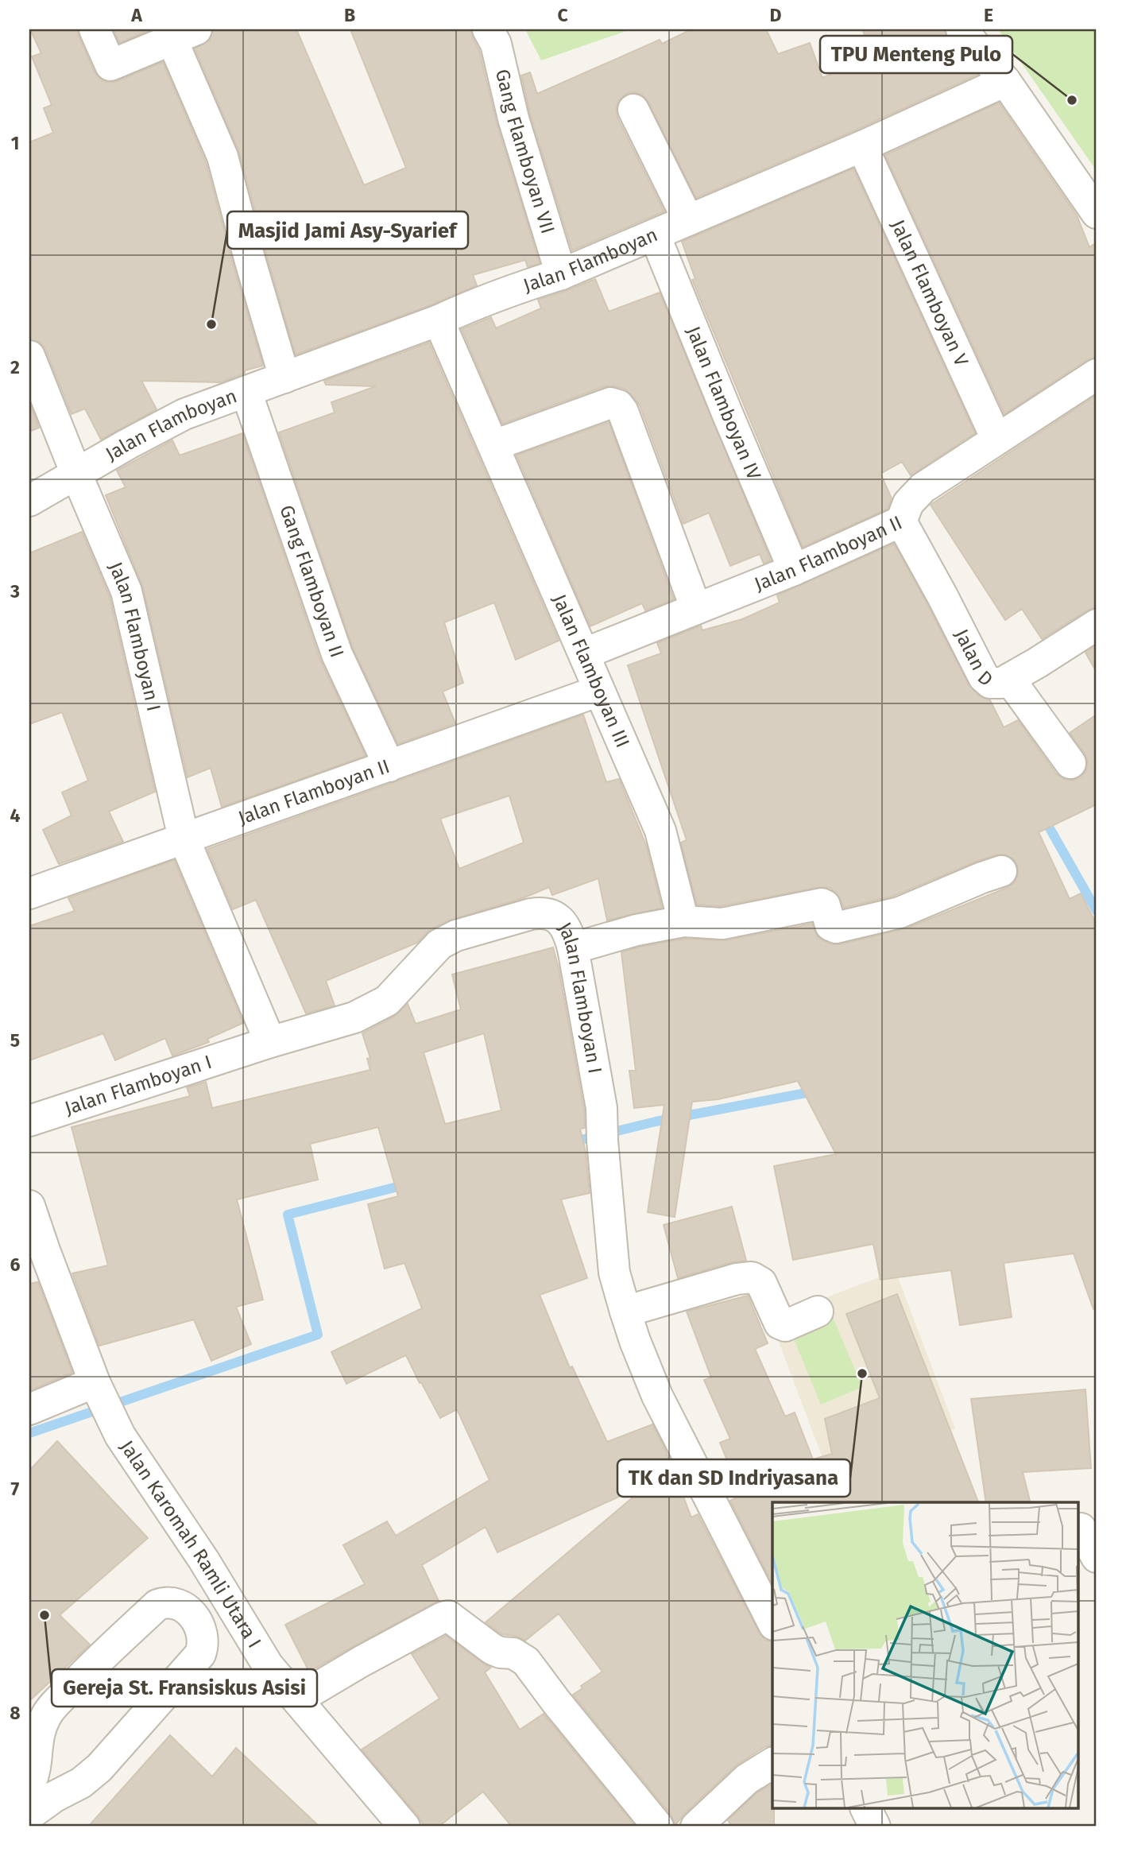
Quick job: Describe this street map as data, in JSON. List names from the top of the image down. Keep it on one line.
{"streets":{"street":["Gang Flamboyan VII","Jalan Flamboyan","Jalan Flamboyan V","Jalan Flamboyan IV","Jalan Flamboyan II","Gang Flamboyan II","Jalan Flamboyan I","Jalan D","Jalan Flamboyan III","Jalan Karomah Ramli Utara I"]},"crossings":[["Gang Flamboyan VII","Jalan Flamboyan"],["Jalan Flamboyan","Jalan Flamboyan V"],["Jalan Flamboyan","Jalan Flamboyan IV"],["Jalan Flamboyan","Gang Flamboyan II"],["Jalan Flamboyan","Jalan Flamboyan I"],["Jalan Flamboyan","Jalan Flamboyan III"],["Jalan Flamboyan V","Jalan Flamboyan II"],["Jalan Flamboyan IV","Jalan Flamboyan II"],["Jalan Flamboyan II","Gang Flamboyan II"],["Jalan Flamboyan II","Jalan Flamboyan I"],["Jalan Flamboyan II","Jalan D"],["Jalan Flamboyan II","Jalan Flamboyan III"]],"places":["TPU Menteng Pulo","Masjid Jami Asy-Syarief","TK dan SD Indriyasana","Gereja St. Fransiskus Asisi"],"grid":{"columns":["A","B","C","D","E"],"rows":["1","2","3","4","5","6","7","8"]}}
